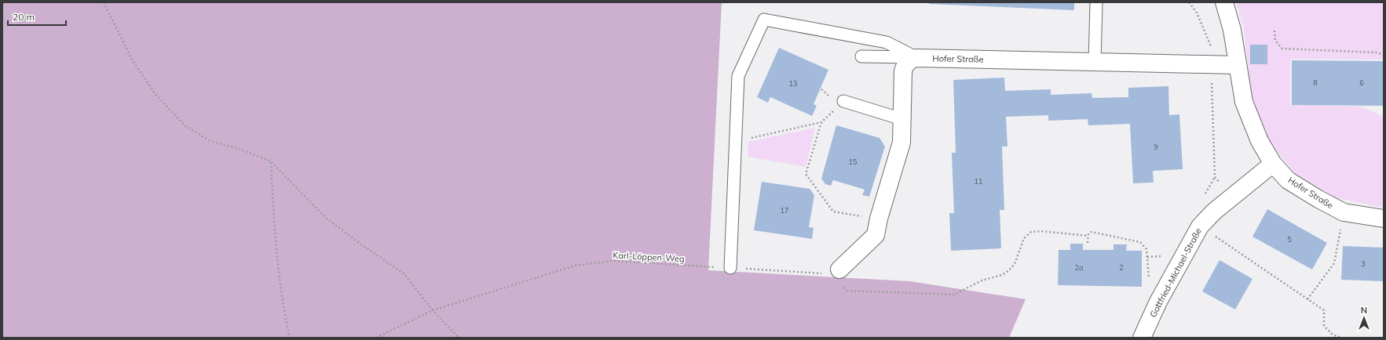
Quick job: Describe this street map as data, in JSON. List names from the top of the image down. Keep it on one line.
{"streets":{"street":["Hofer Straße","Gottfried-Michael-Straße"],"path":["Karl-Löppen-Weg"]},"crossings":[["Hofer Straße","Gottfried-Michael-Straße"]],"house_numbers":["8","6","13","9","15","11","17","5","3","2a","2"],"scale_bar":"20 m","north":"top"}
